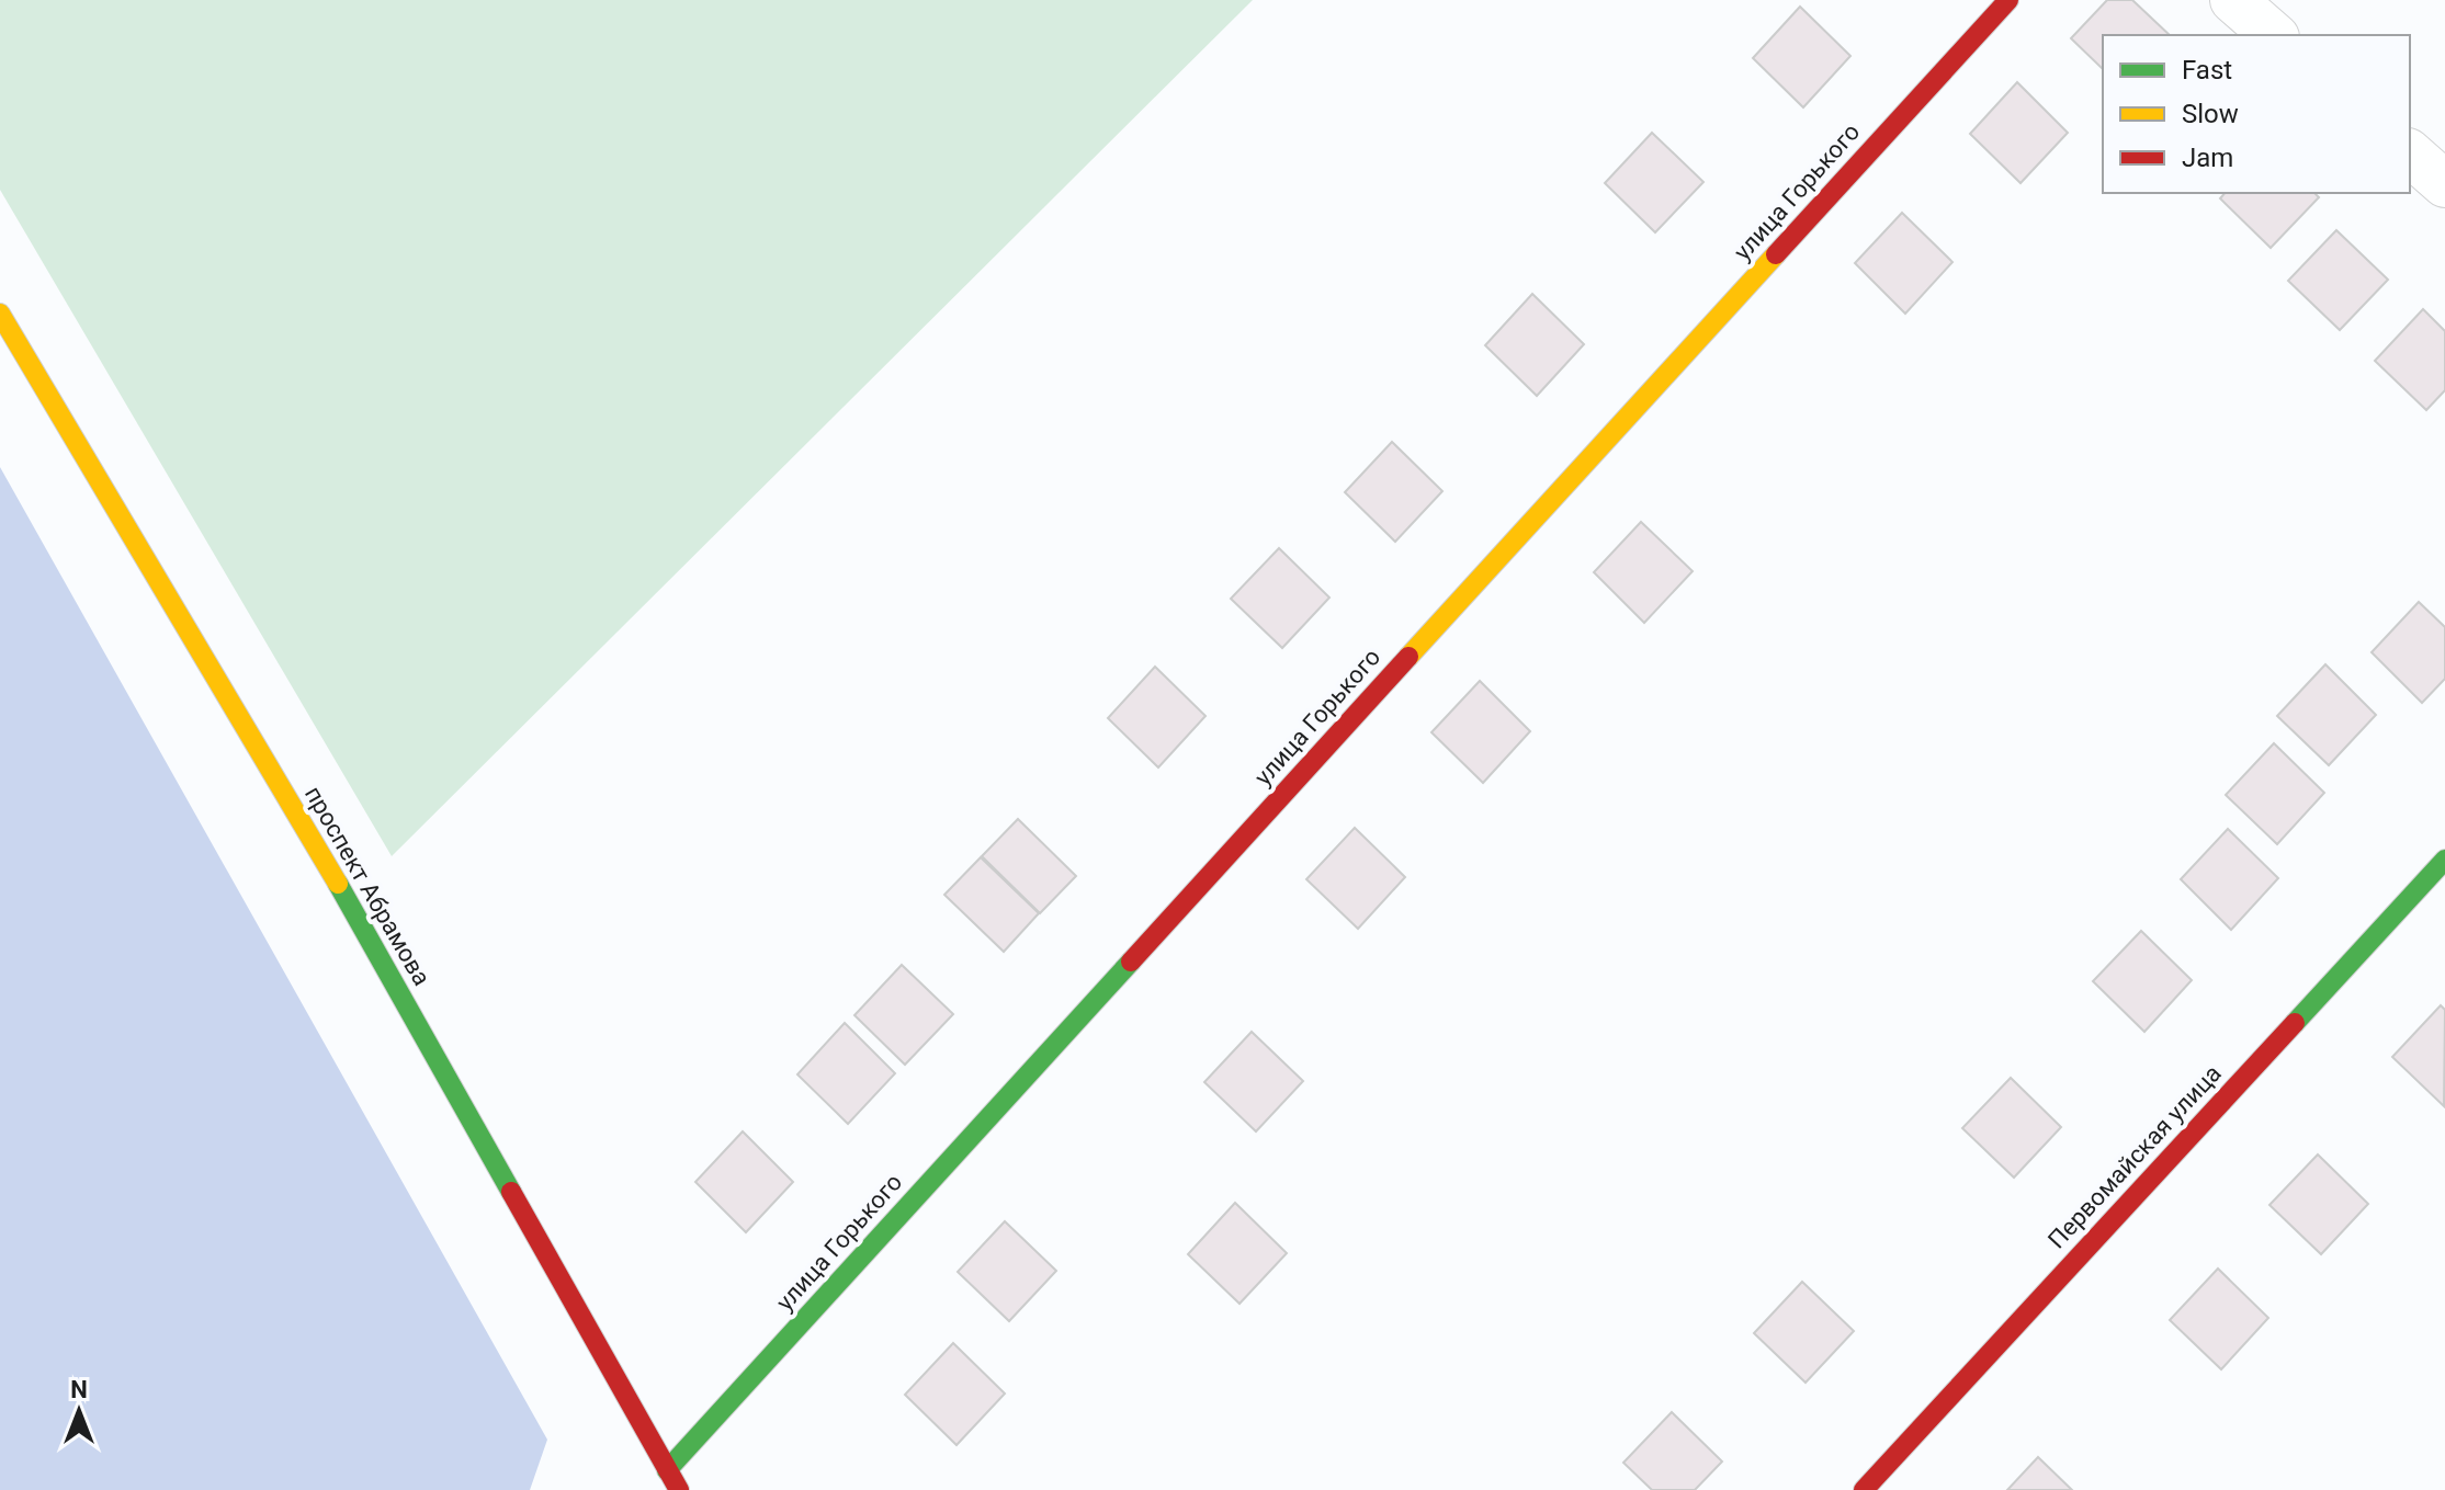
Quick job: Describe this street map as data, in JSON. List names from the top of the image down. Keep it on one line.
{"streets":{"street":["улица Горького","проспект Абрамова","Первомайская улица"]},"crossings":[["улица Горького","проспект Абрамова"]],"legend":["Fast","Slow","Jam"],"north":"top"}
